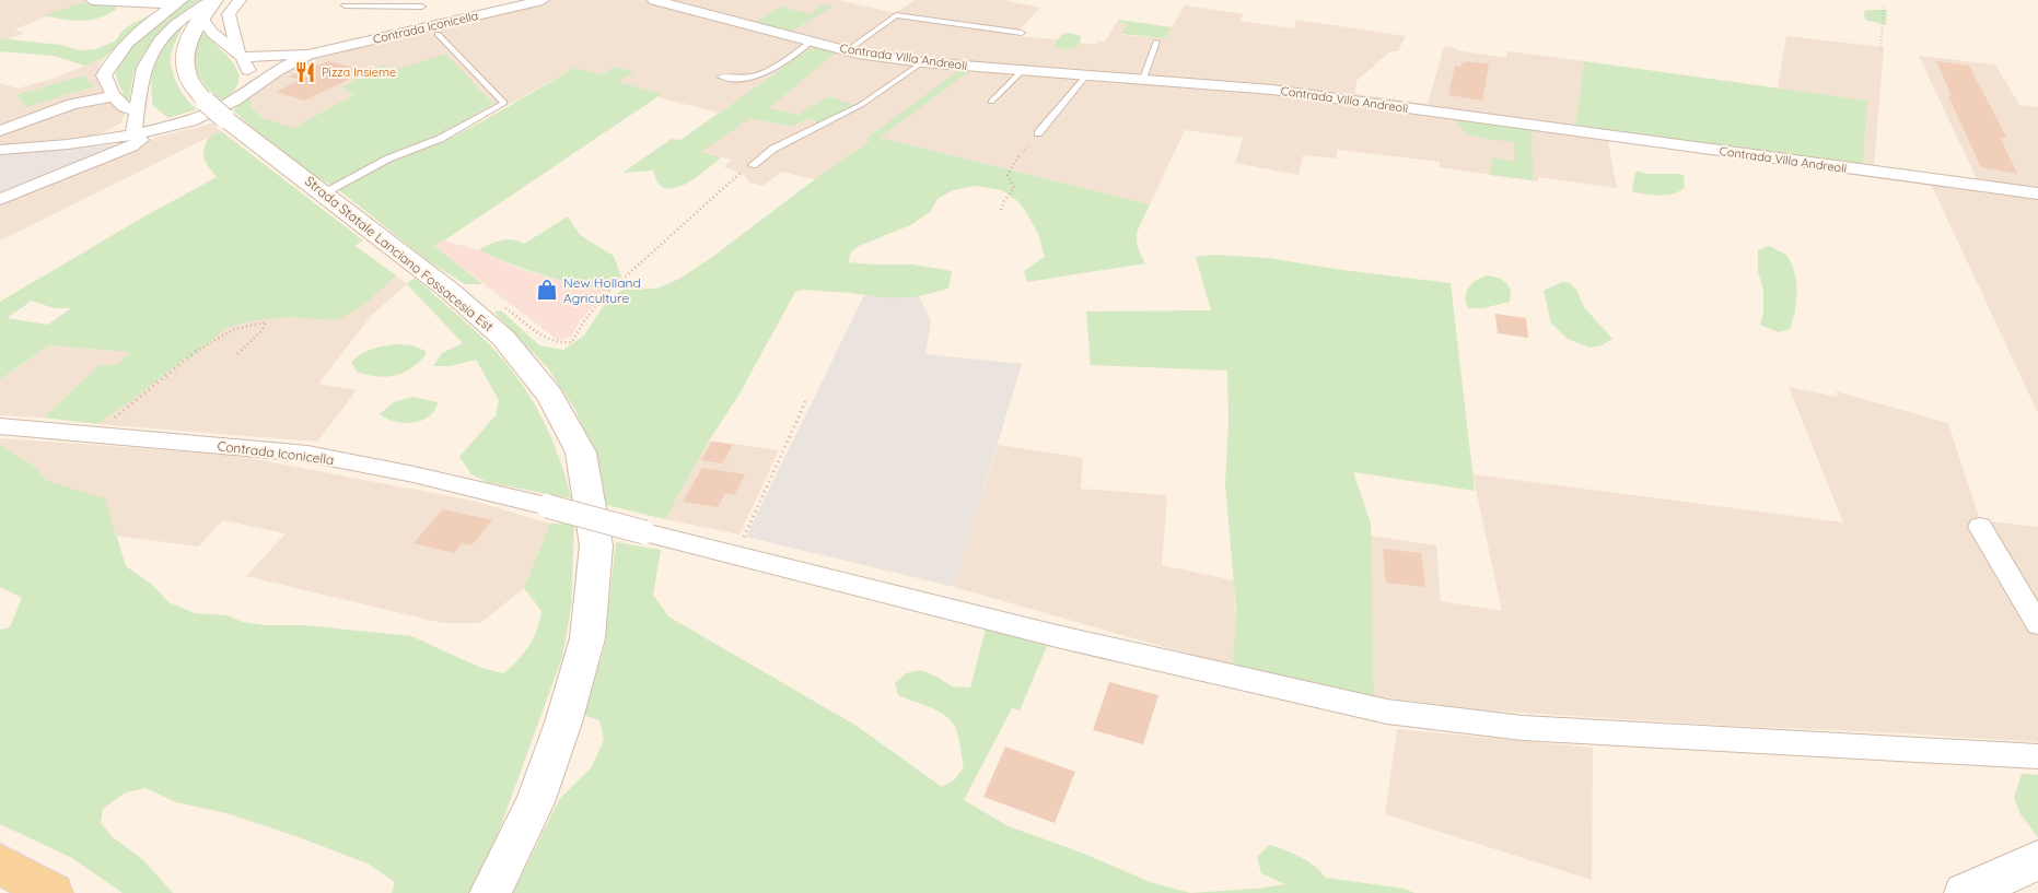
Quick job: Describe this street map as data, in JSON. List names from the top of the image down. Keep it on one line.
{"streets":{"main road":["Strada Statale Lanciano Fossacesia Est"],"street":["Contrada Iconicella","Contrada Villa Andreoli"]},"places":{"restaurant":["Pizza Insieme"],"shop":["New Holland Agriculture"]}}
